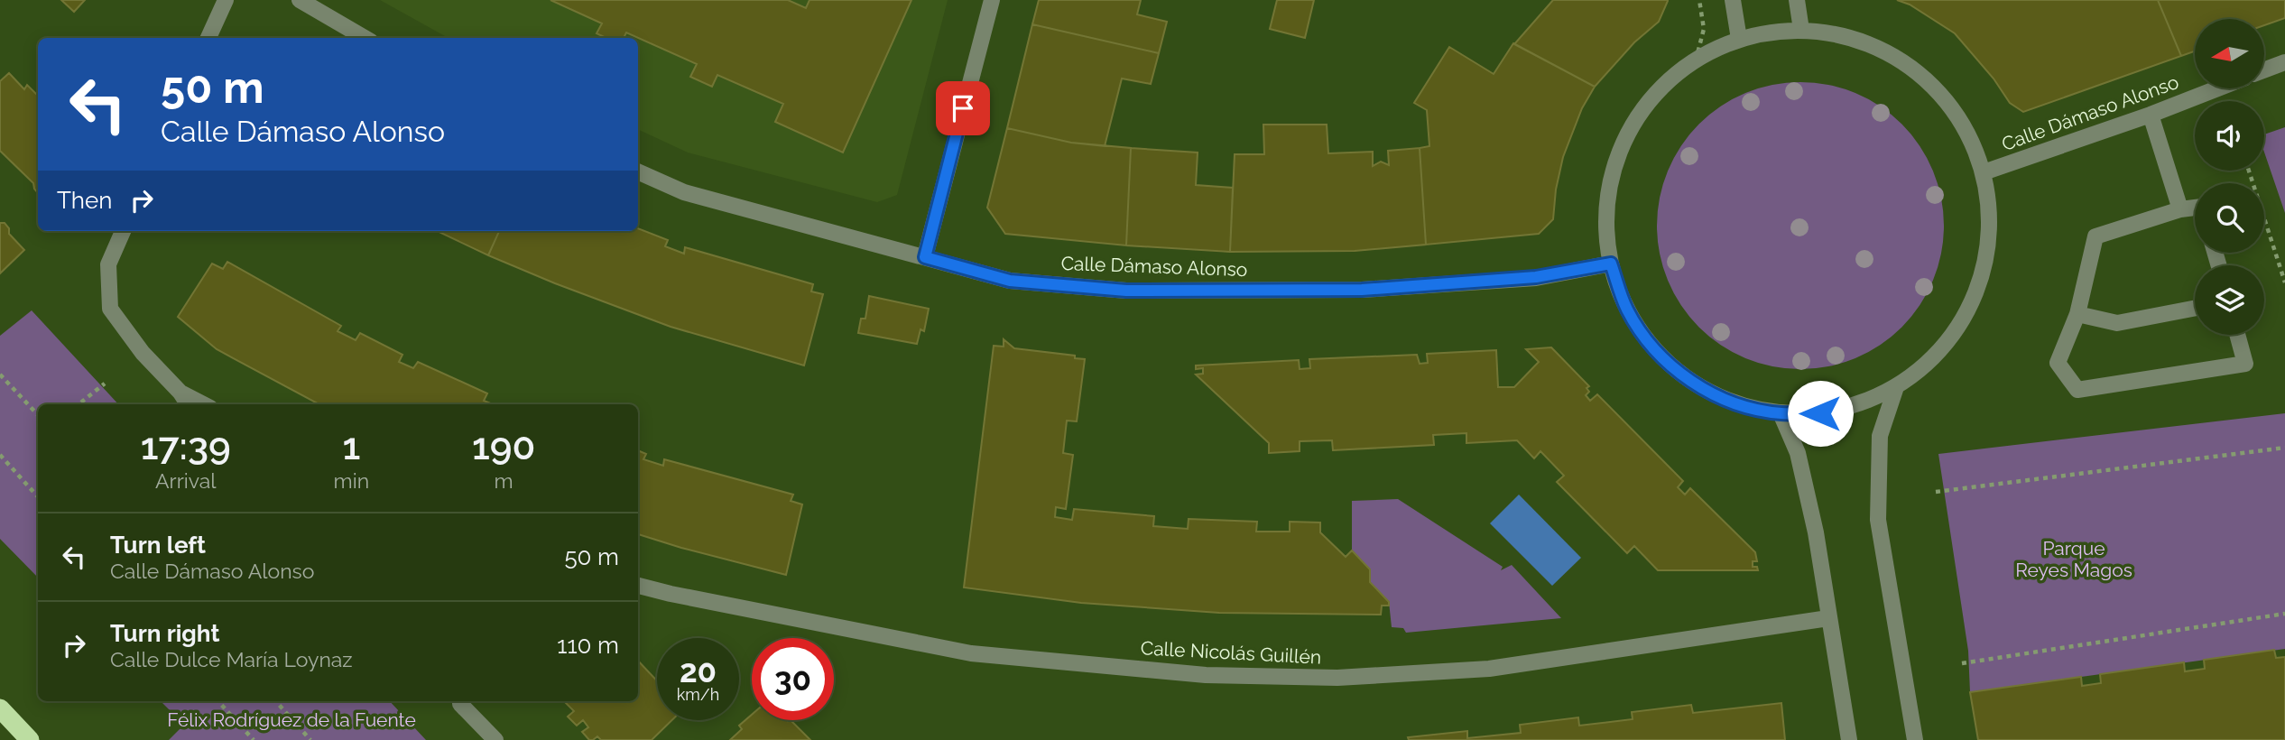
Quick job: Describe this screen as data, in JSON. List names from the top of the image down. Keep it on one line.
{"streets":{"street":["Calle Dámaso Alonso","Calle Nicolás Guillén"]},"parks":["Parque Reyes Magos","Félix Rodríguez de la Fuente"],"north":"left","page":{"turn":["50 m","Calle Dámaso Alonso"],"then":"Then","eta":["17:39","Arrival","1","min","190","m"],"list":[{"name":"Turn left","note":"Calle Dámaso Alonso","value":"50 m"},{"name":"Turn right","note":"Calle Dulce María Loynaz","value":"110 m"}],"speed":"20 km/h","limit":"30"}}
